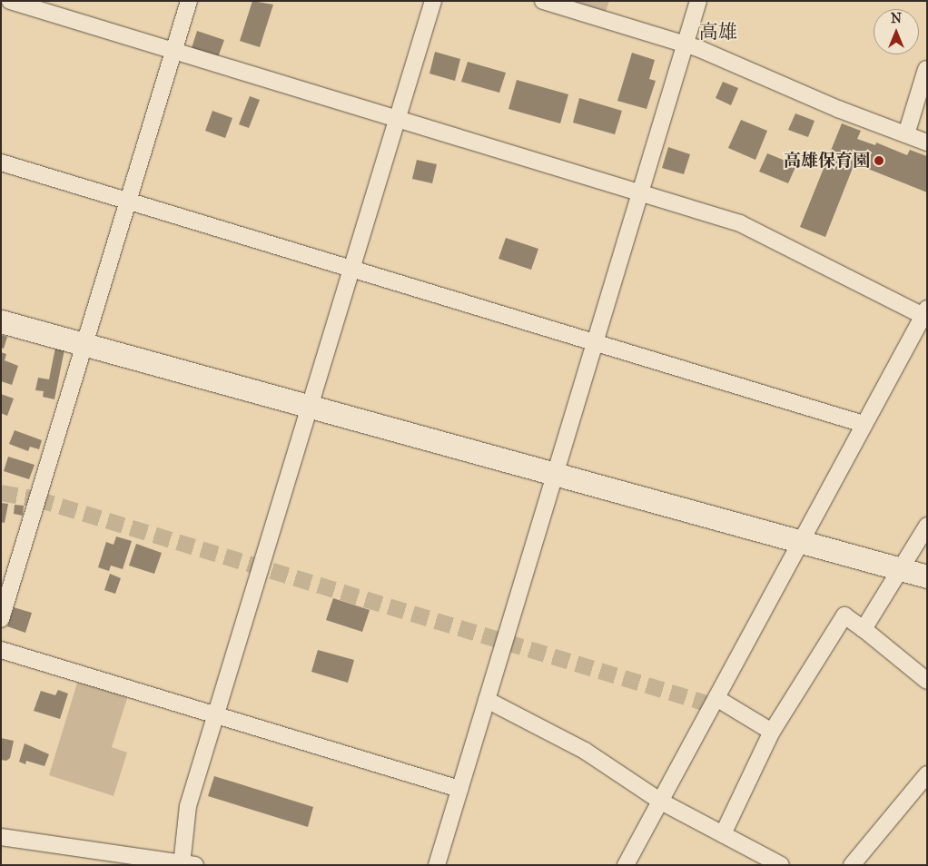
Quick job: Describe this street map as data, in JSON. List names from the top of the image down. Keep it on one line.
{"districts":["高雄"],"places":["高雄保育園"],"north":"top"}
